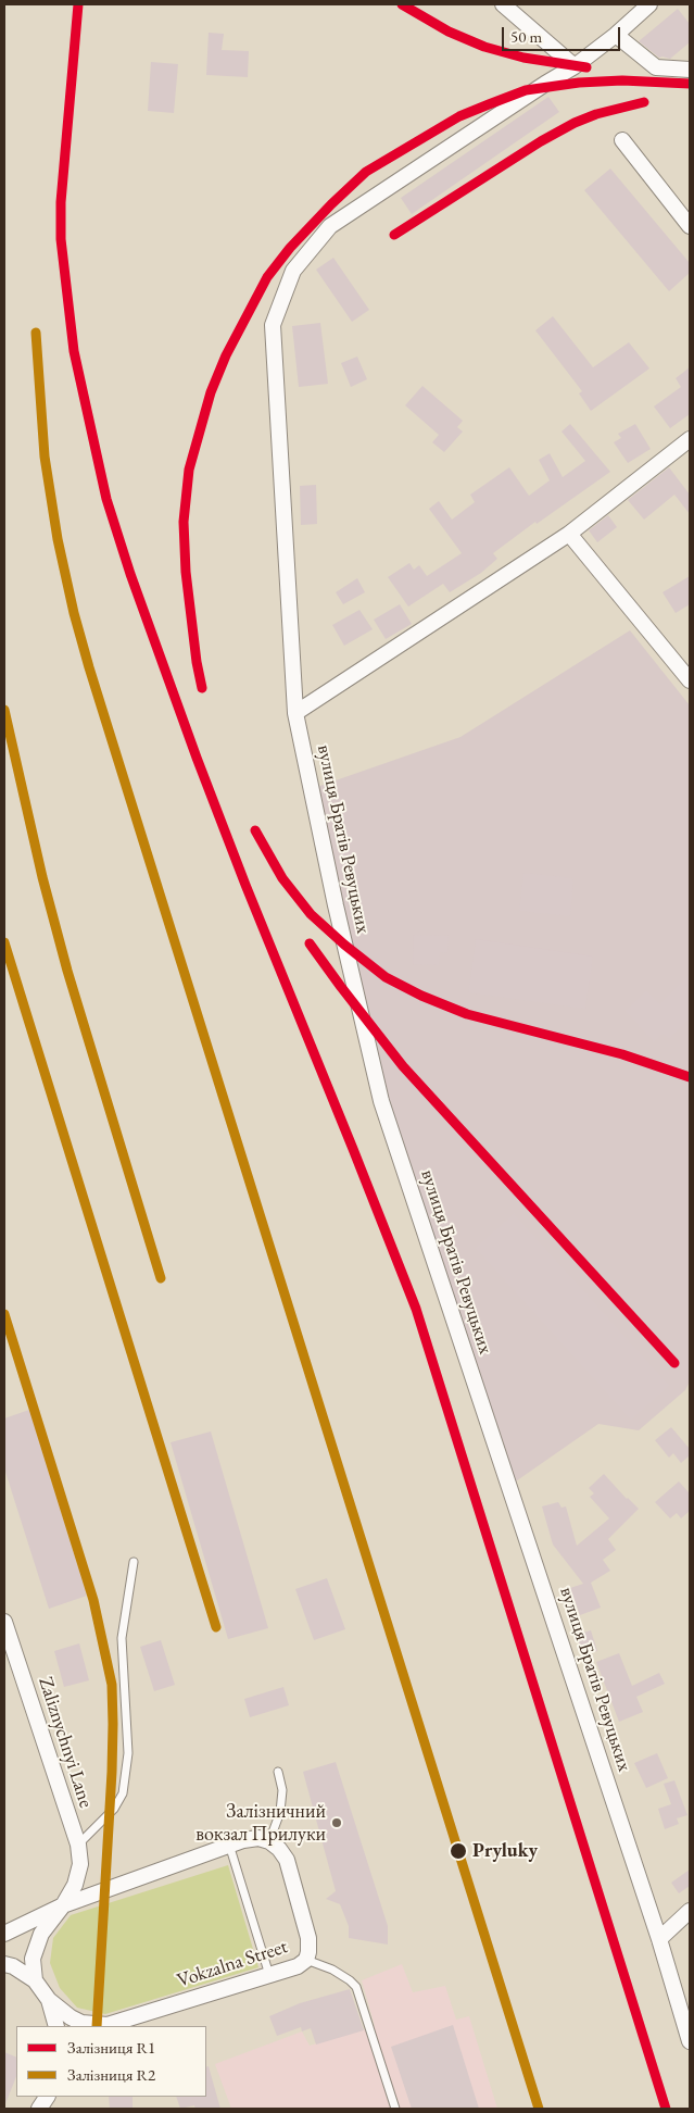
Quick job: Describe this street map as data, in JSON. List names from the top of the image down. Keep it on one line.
{"streets":{"street":["вулиця Братів Ревуцьких","Zaliznychnyi Lane","Vokzalna Street"]},"places":["Залізничний вокзал Прилуки","Pryluky"],"lines":["rail line R1","rail line R2"],"legend":["Залізниця R1","Залізниця R2"],"scale_bar":"50 m"}
